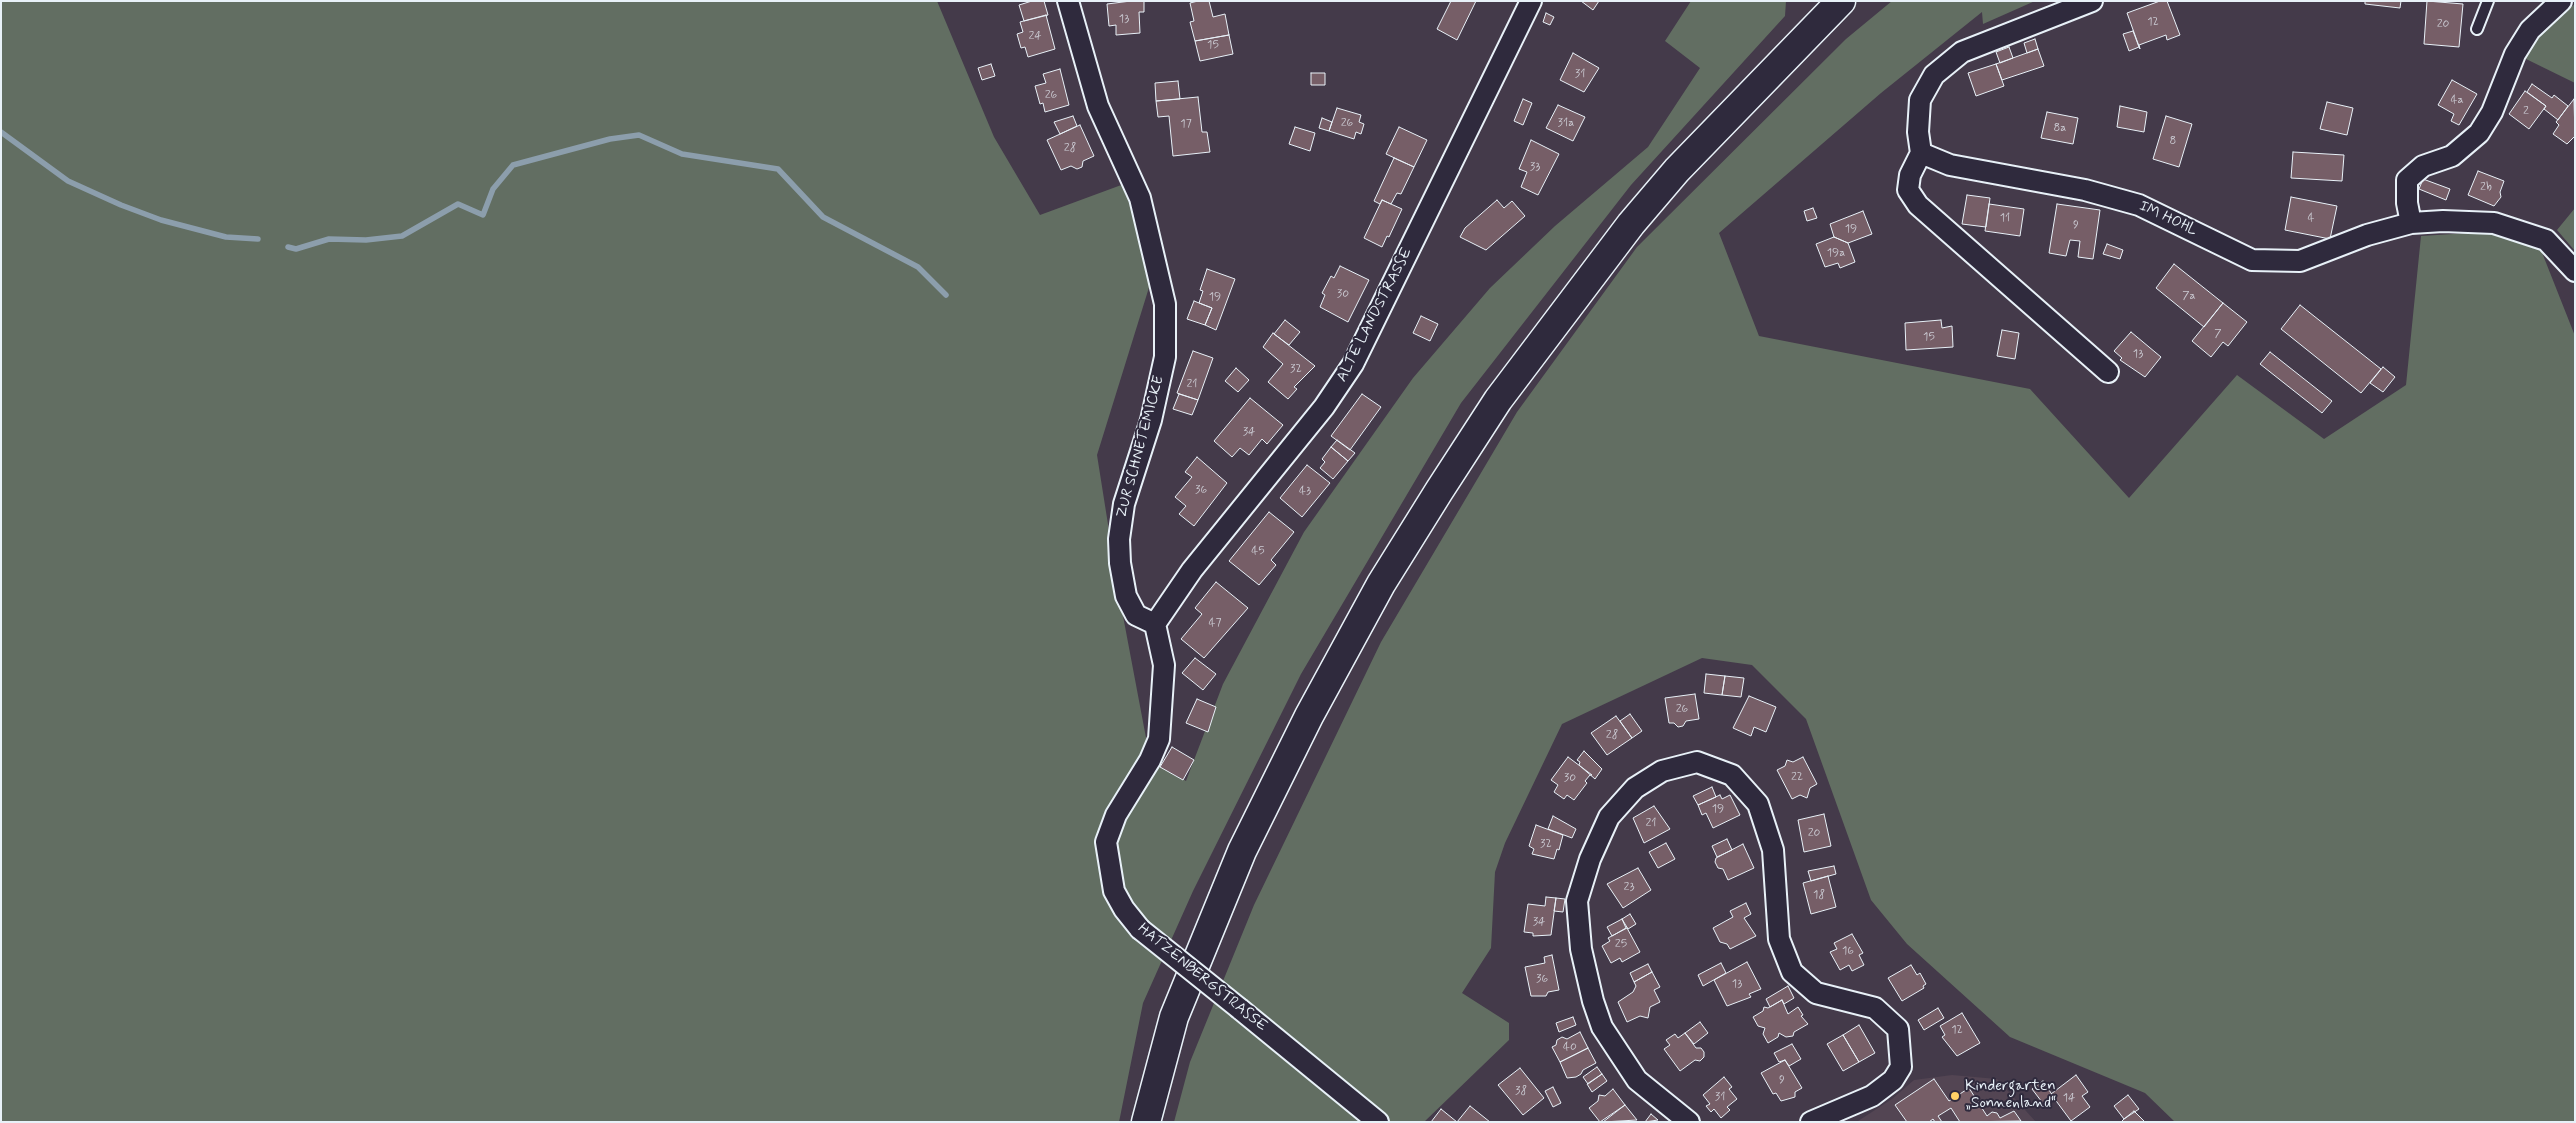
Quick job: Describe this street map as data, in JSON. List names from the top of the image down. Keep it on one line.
{"streets":{"street":["IM HOHL","ALTE LANDSTRASSE","ZUR SCHNETEMICKE","HATZENBERGSTRASSE"]},"crossings":[["ALTE LANDSTRASSE","ZUR SCHNETEMICKE"],["ALTE LANDSTRASSE","HATZENBERGSTRASSE"],["ZUR SCHNETEMICKE","HATZENBERGSTRASSE"]],"places":["Kindergarten „Sonnenland“"],"house_numbers":["13","12","20","24","15","31","26","4a","2","26","31a","17","8a","8","28","33","2b","11","4","9","19","19a","30","7a","19","7","15","13","32","21","34","36","43","45","47","26","28","22","30","19","21","20","32","23","18","34","25","16","36","13","12","40","9","38","31","14"]}
